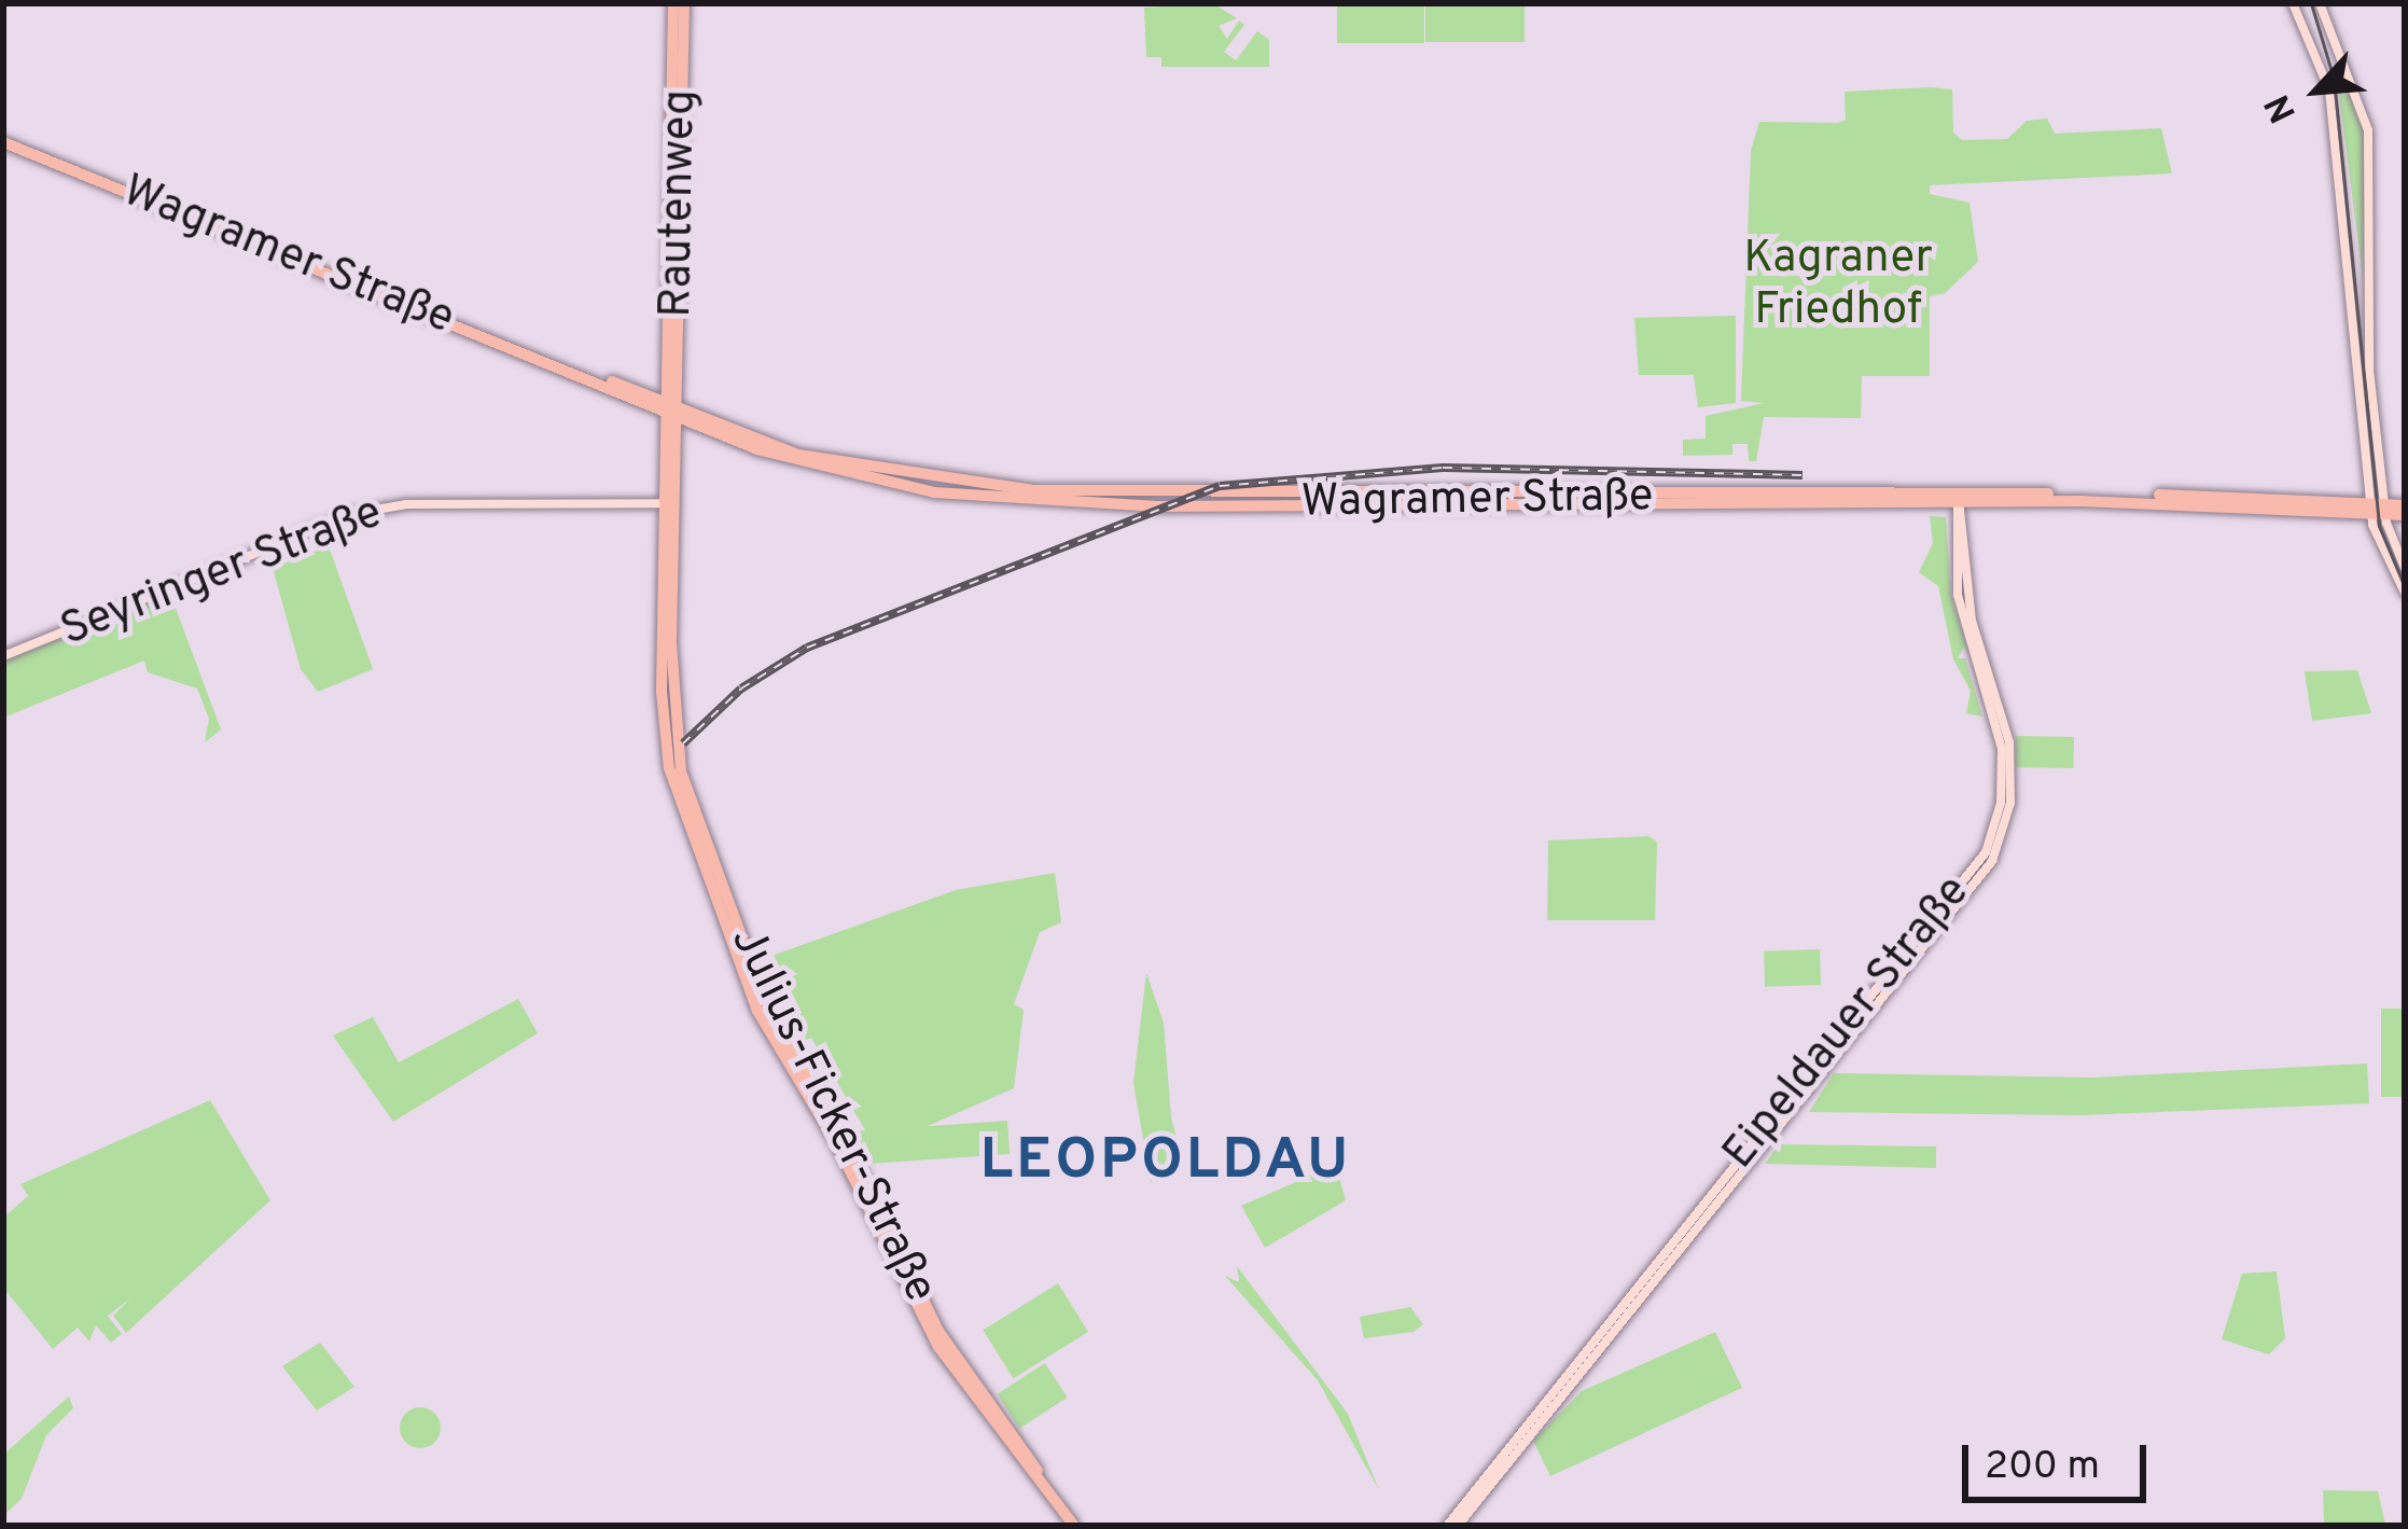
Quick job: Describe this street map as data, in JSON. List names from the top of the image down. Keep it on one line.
{"streets":{"main road":["Rautenweg","Wagramer Straße","Seyringer Straße","Eipeldauer Straße","Julius-Ficker-Straße"]},"crossings":[["Rautenweg","Wagramer Straße"],["Rautenweg","Julius-Ficker-Straße"],["Wagramer Straße","Eipeldauer Straße"],["Wagramer Straße","Julius-Ficker-Straße"],["Seyringer Straße","Julius-Ficker-Straße"]],"districts":["LEOPOLDAU"],"parks":["Kagraner Friedhof"],"scale_bar":"200 m","north":"bottom left"}
